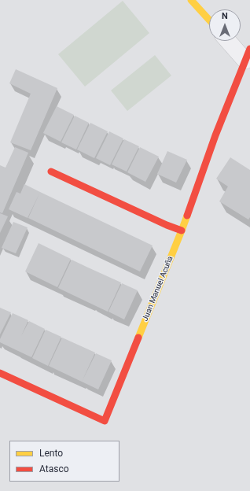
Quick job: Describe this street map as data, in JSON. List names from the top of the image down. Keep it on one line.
{"streets":{"street":["Juan Manuel Acuña"]},"legend":["Lento","Atasco"],"north":"top"}
